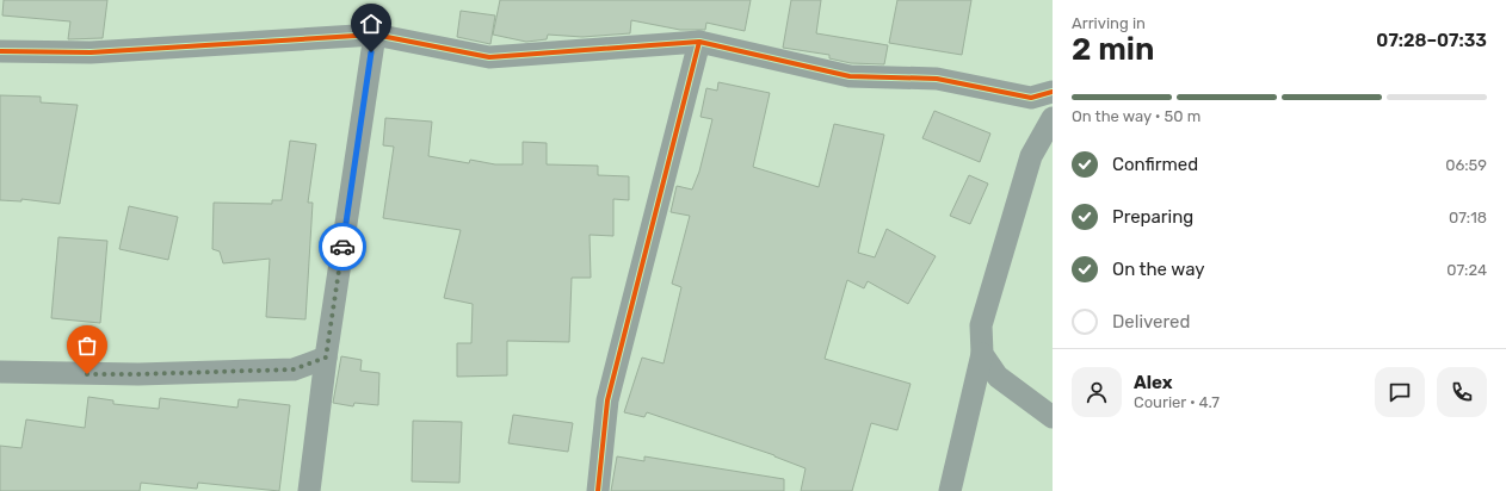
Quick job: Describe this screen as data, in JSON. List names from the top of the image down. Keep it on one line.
{"page":{"heading":["2 min","Arriving in","07:28–07:33"],"panel":["Alex","Courier · 4.7"],"bar":"On the way · 50 m","list":[["Confirmed","06:59"],["Preparing","07:18"],["On the way","07:24"],"Delivered"]}}
